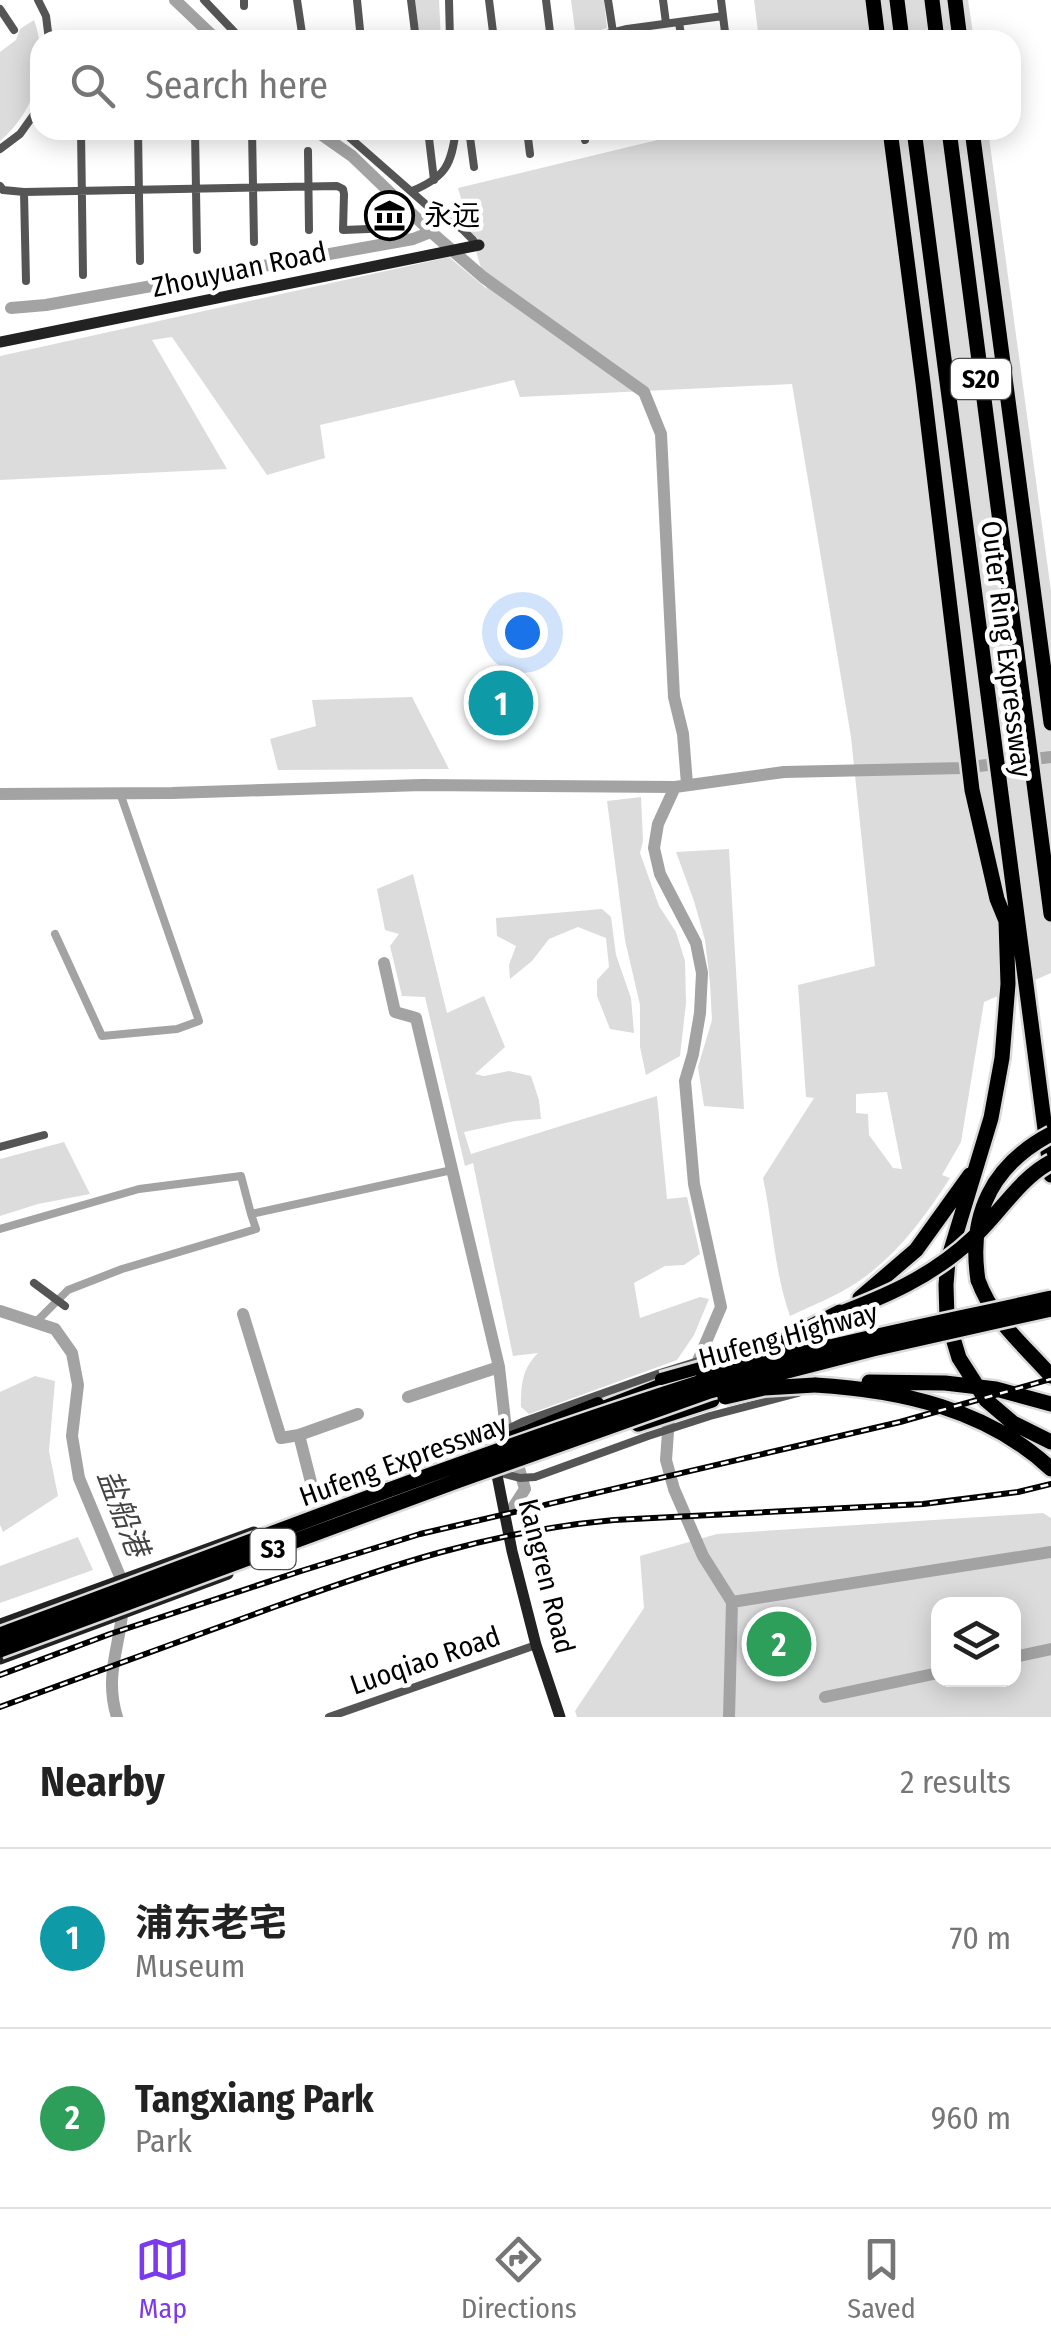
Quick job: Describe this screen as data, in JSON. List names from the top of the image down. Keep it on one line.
{"streets":{"highway":["S20","Outer Ring Expressway","Hufeng Highway","Hufeng Expressway","S3"],"main road":["Zhouyuan Road","Kangren Road"],"street":["Luoqiao Road"]},"crossings":[["Hufeng Highway","Hufeng Expressway"],["Kangren Road","Luoqiao Road"]],"water":["盐船港"],"places":{"museum":["永远"]},"page":{"search":"Search here","pins":["1","2"],"heading":["Nearby","2 results"],"list":[{"mark":"1","name":"浦东老宅","note":"Museum","value":"70 m"},{"mark":"2","name":"Tangxiang Park","note":"Park","value":"960 m"}],"nav":["Map","Directions","Saved"]}}
